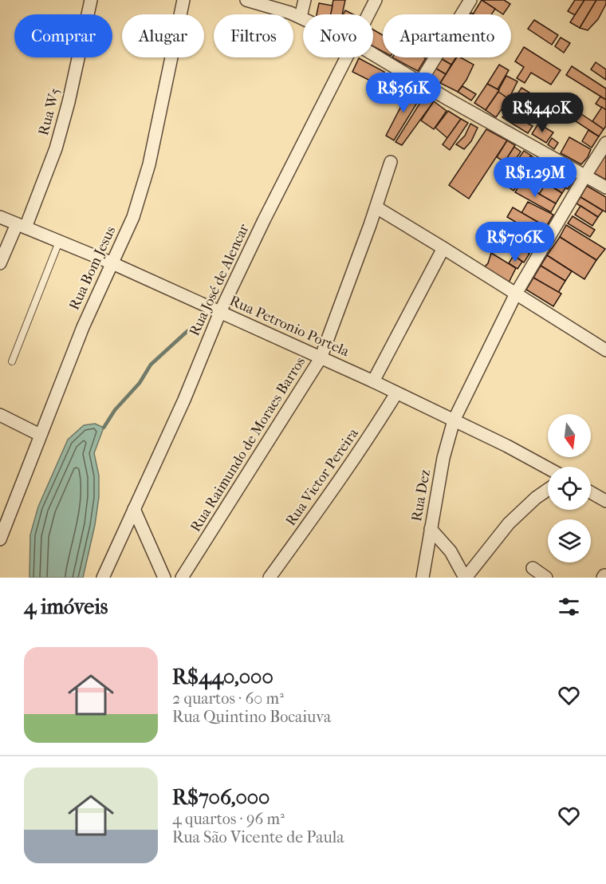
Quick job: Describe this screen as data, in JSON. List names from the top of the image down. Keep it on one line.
{"streets":{"street":["Rua W5","Rua Bom Jesus","Rua José de Alencar","Rua Petronio Portela","Rua Raimundo de Moraes Barros","Rua Victor Pereira","Rua Dez"]},"crossings":[["Rua W5","Rua Petronio Portela"],["Rua Bom Jesus","Rua Petronio Portela"],["Rua José de Alencar","Rua Petronio Portela"],["Rua Petronio Portela","Rua Raimundo de Moraes Barros"],["Rua Petronio Portela","Rua Victor Pereira"],["Rua Petronio Portela","Rua Dez"]],"north":"bottom","page":{"chip":["Comprar","Alugar","Filtros","Novo","Apartamento"],"price":["R$361K","R$440K","R$1.29M","R$706K"],"heading":"4 imóveis","list":[{"name":"R$440,000","note":"2 quartos · 60 m² · Rua Quintino Bocaiuva"},{"name":"R$706,000","note":"4 quartos · 96 m² · Rua São Vicente de Paula"}]}}
